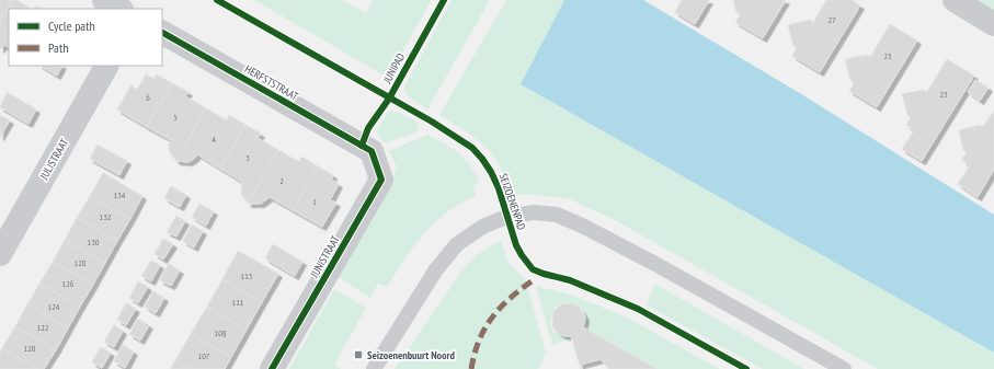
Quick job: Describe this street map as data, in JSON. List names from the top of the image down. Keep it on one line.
{"streets":{"street":["HERFSTSTRAAT","JULISTRAAT","JUNISTRAAT"],"cycle path":["JUNIPAD","SEIZOENENPAD"]},"crossings":[["HERFSTSTRAAT","JUNISTRAAT"]],"places":{"transit":["Seizoenenbuurt Noord"]},"house_numbers":["27","25","23","6","5","4","3","2","134","1","132","130","128","113","126","111","124","122","109","120","107"],"legend":["Cycle path","Path"]}
